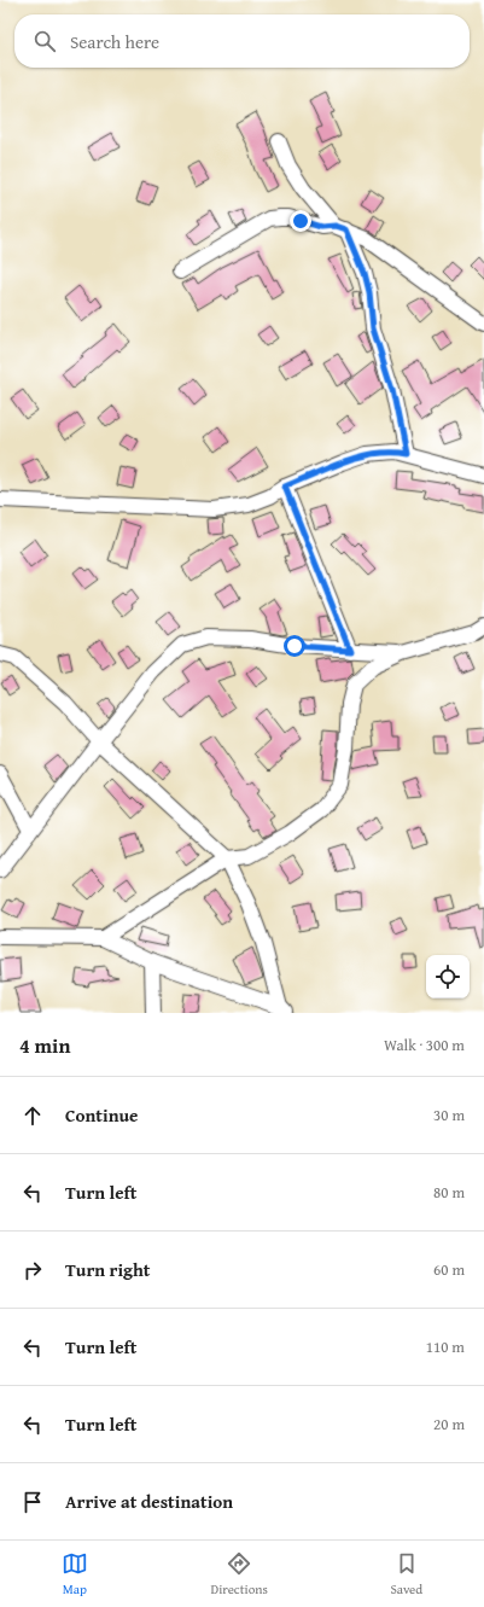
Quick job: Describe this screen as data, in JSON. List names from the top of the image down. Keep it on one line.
{"page":{"search":"Search here","heading":["4 min","Walk · 300 m"],"list":[["Continue","30 m"],["Turn left","80 m"],["Turn right","60 m"],["Turn left","110 m"],["Turn left","20 m"],"Arrive at destination"],"nav":["Map","Directions","Saved"]}}
